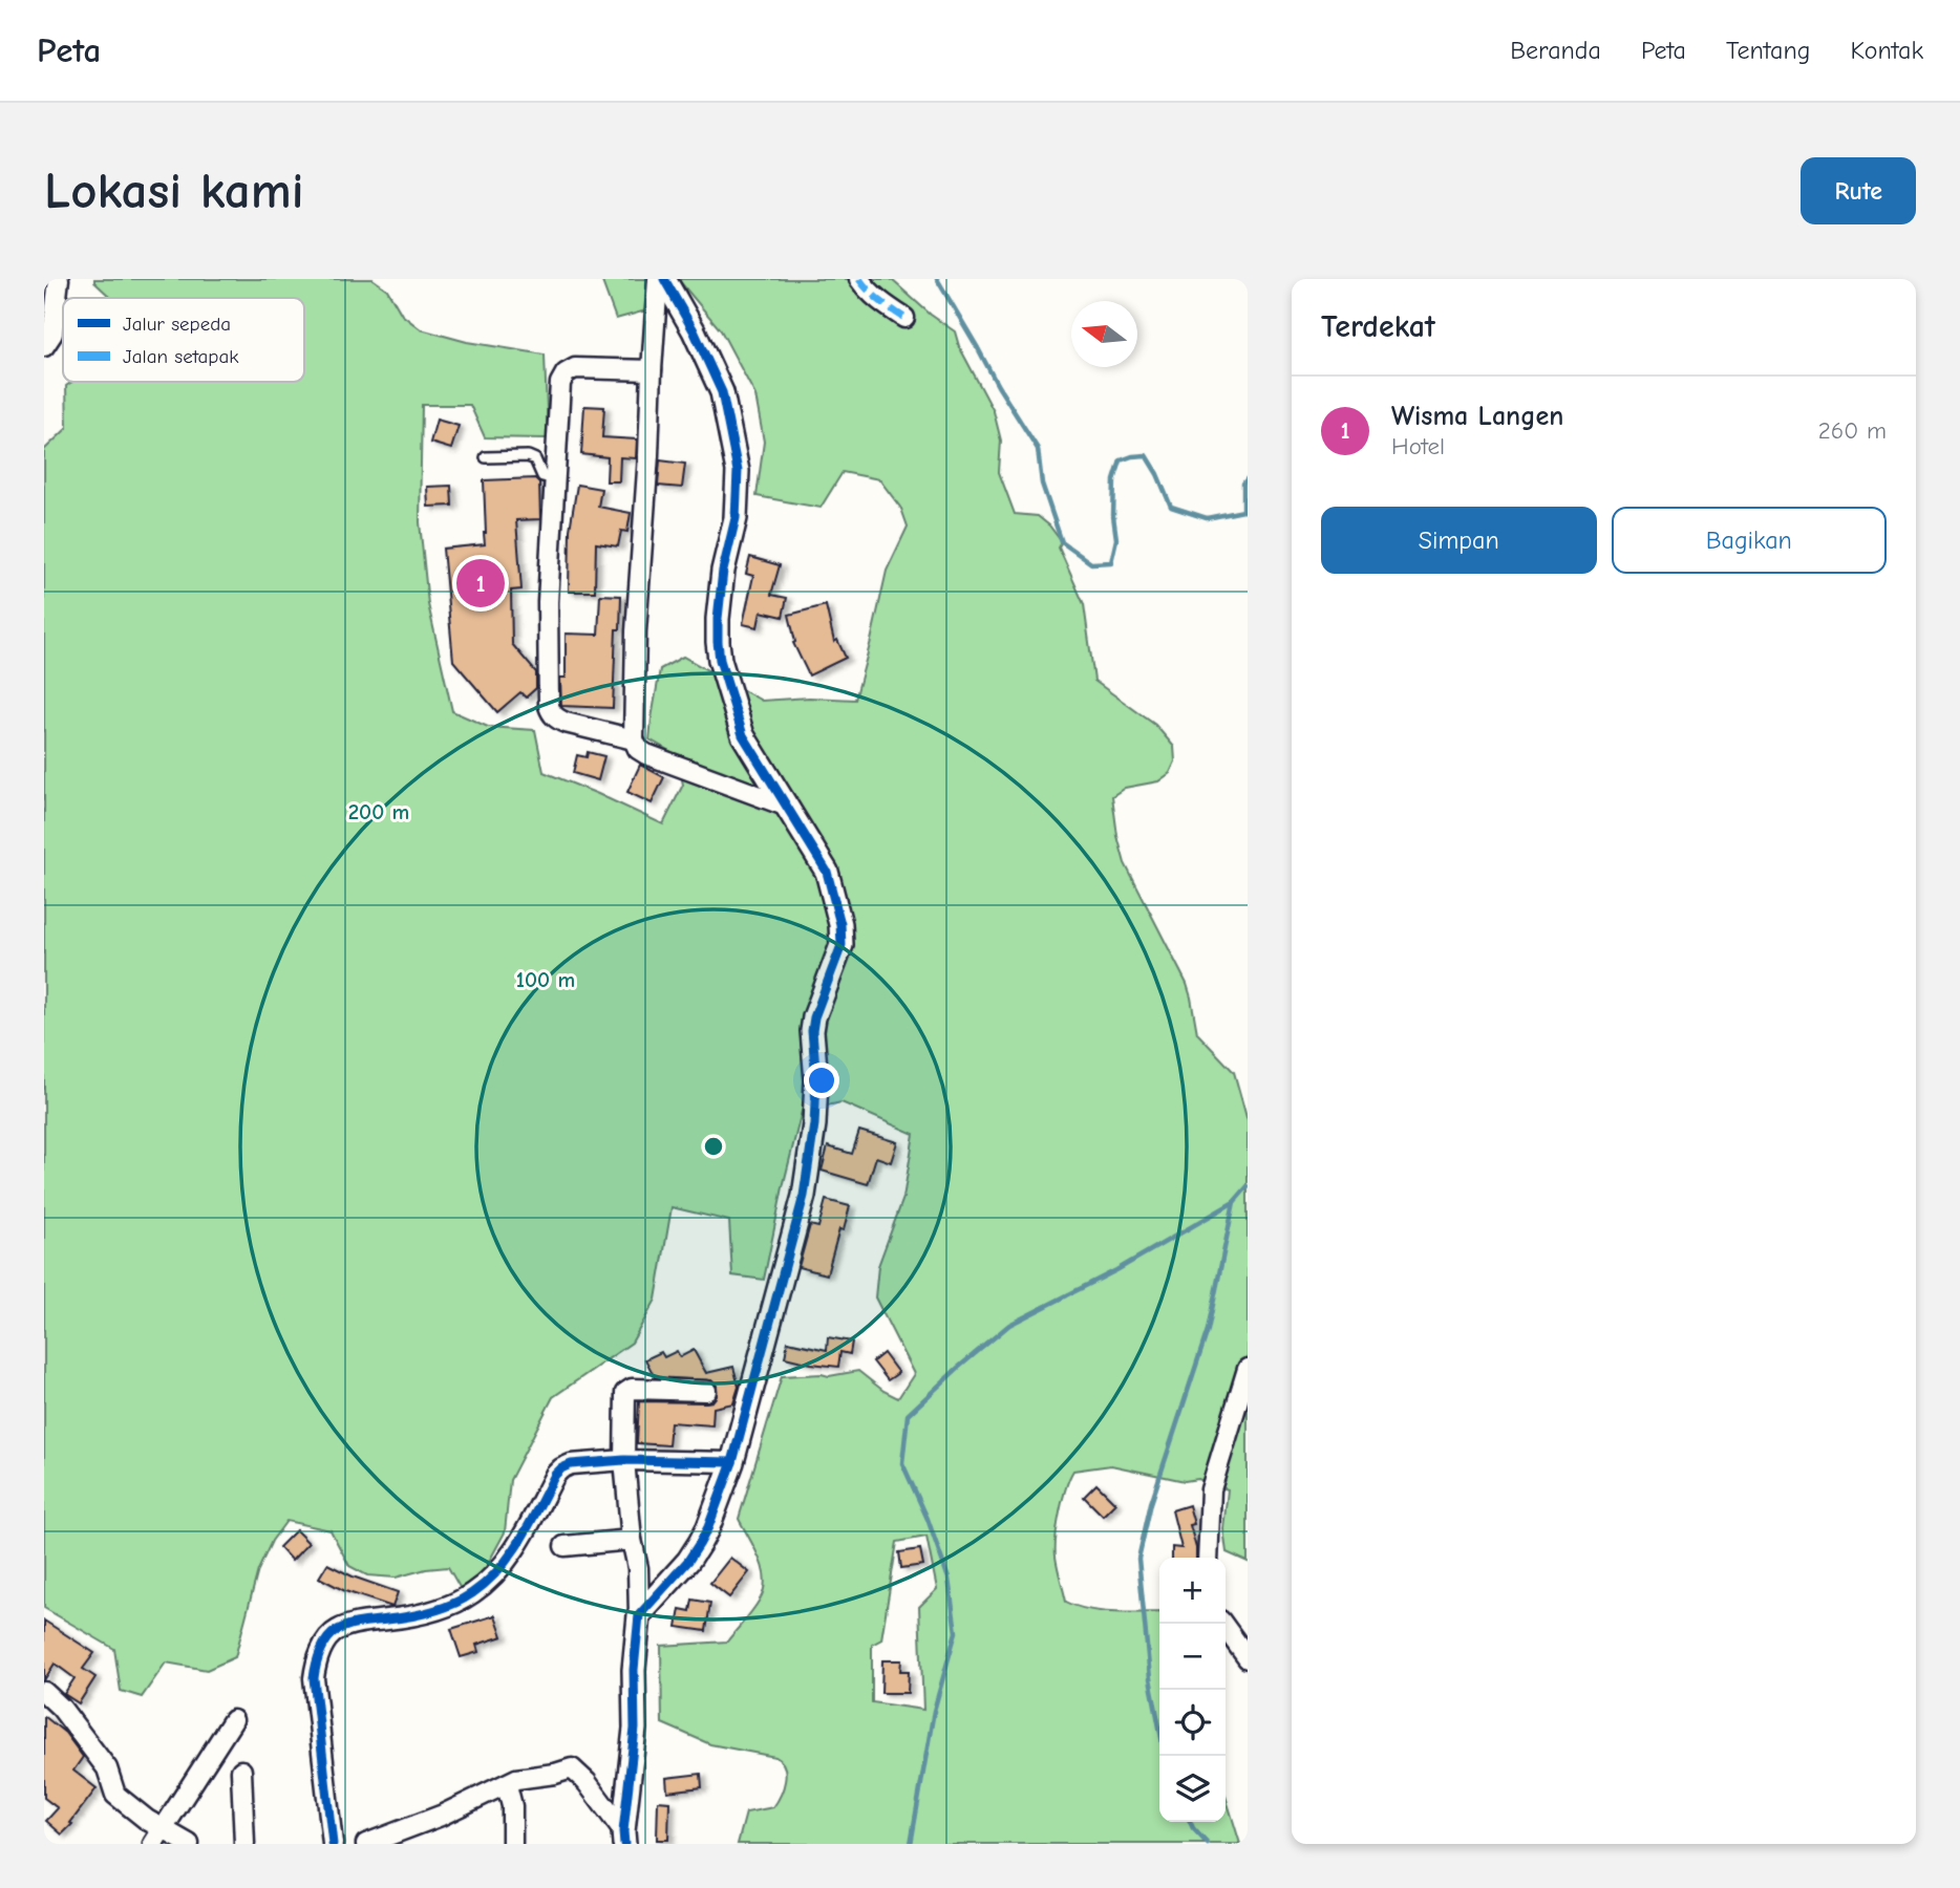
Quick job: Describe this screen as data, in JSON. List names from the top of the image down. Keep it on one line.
{"legend":["Jalur sepeda","Jalan setapak"],"north":"left","page":{"header":"Peta","nav":["Beranda","Peta","Tentang","Kontak"],"buttons":["Rute",["Simpan","Bagikan"]],"title":"Lokasi kami","heading":"Terdekat","list":[{"mark":"1","name":"Wisma Langen","note":"Hotel","value":"260 m"}],"pins":"1","map_buttons":["+","−"]},"rings":["200 m","100 m"]}
